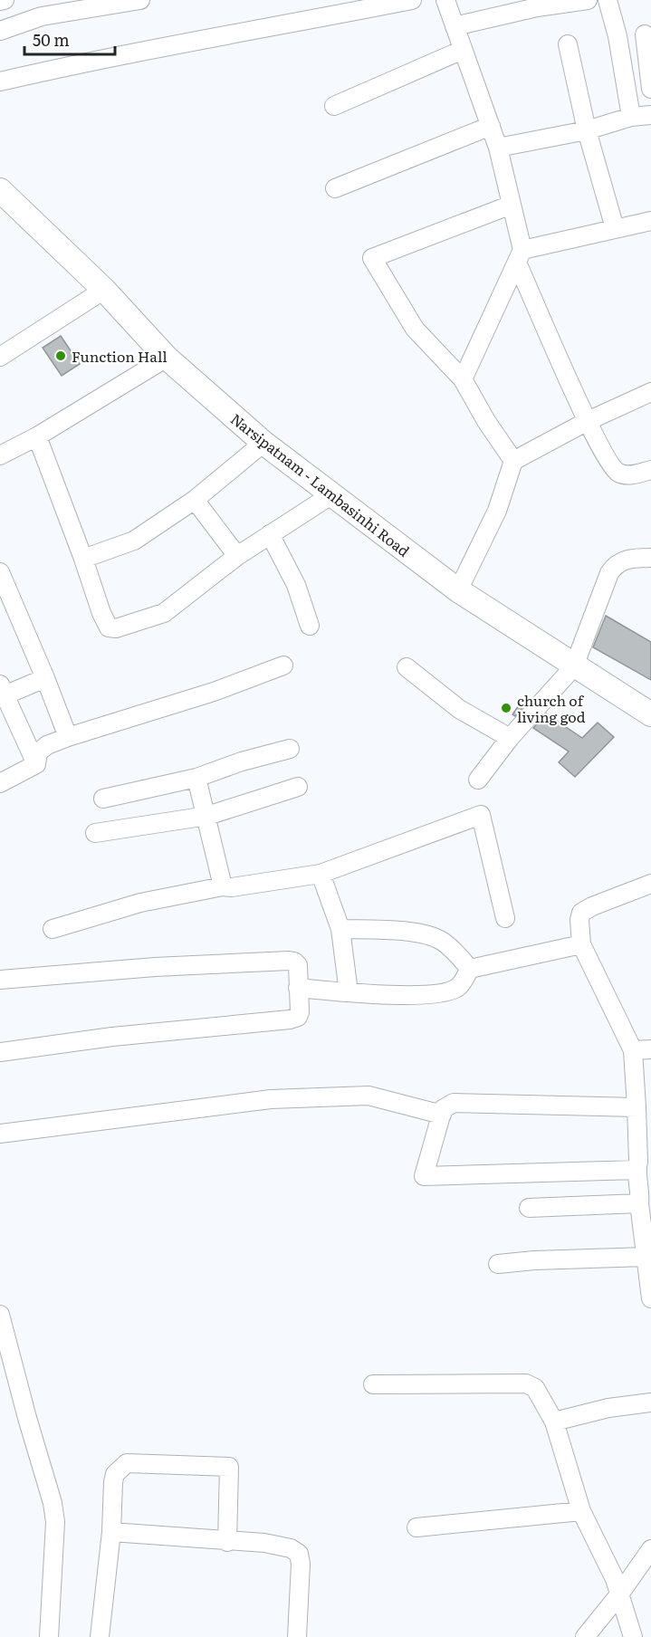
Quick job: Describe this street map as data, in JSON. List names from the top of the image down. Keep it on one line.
{"streets":{"main road":["Narsipatnam - Lambasinhi Road"]},"places":["Function Hall","church of living god"],"scale_bar":"50 m"}
